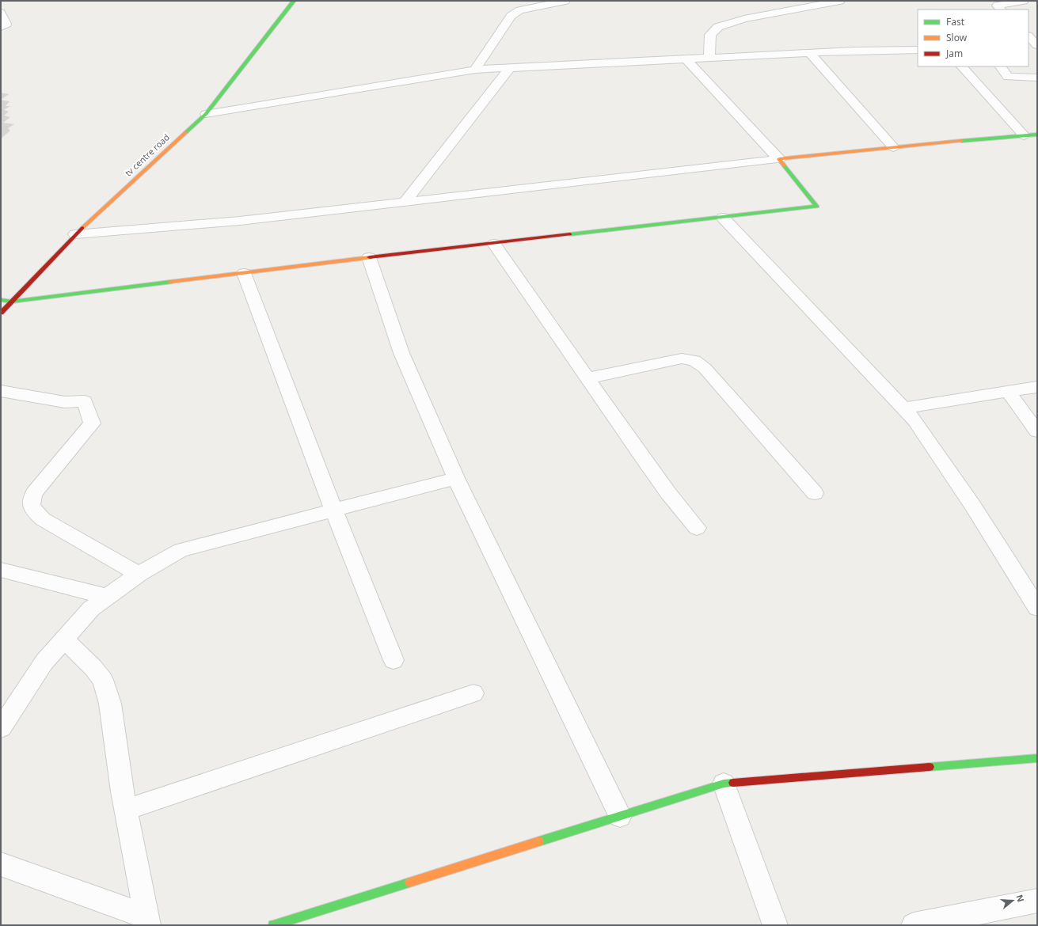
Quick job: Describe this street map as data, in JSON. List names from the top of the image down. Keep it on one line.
{"streets":{"street":["tv centre road"]},"legend":["Fast","Slow","Jam"],"north":"right"}
